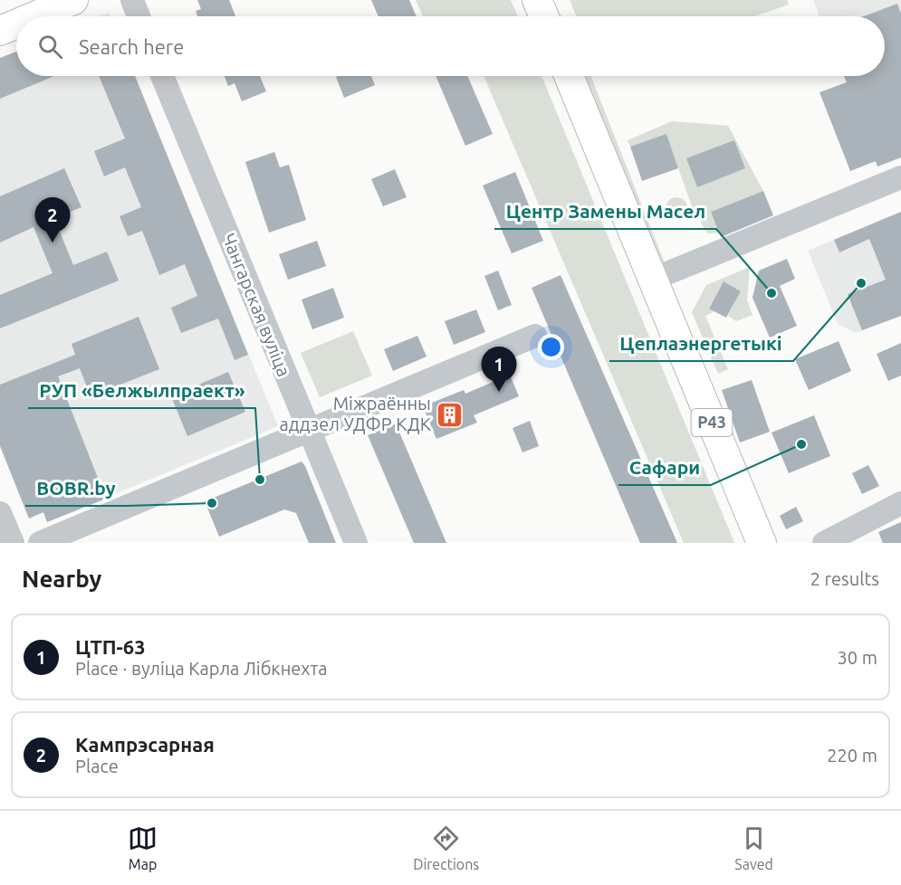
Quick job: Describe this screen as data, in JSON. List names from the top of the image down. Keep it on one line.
{"streets":{"main road":["Р43"],"street":["Чангарская вуліца"]},"places":{"other":["Цеплаэнергетыкі","Центр Замены Масел","Сафари","РУП «Белжылпраект»","BOBR.by"],"building":["Міжраённы аддзел УДФР КДК"]},"page":{"search":"Search here","pins":["2","1"],"heading":["Nearby","2 results"],"list":[{"mark":"1","name":"ЦТП-63","note":"Place · вуліца Карла Лібкнехта","value":"30 m"},{"mark":"2","name":"Кампрэсарная","note":"Place","value":"220 m"}],"nav":["Map","Directions","Saved"]}}
